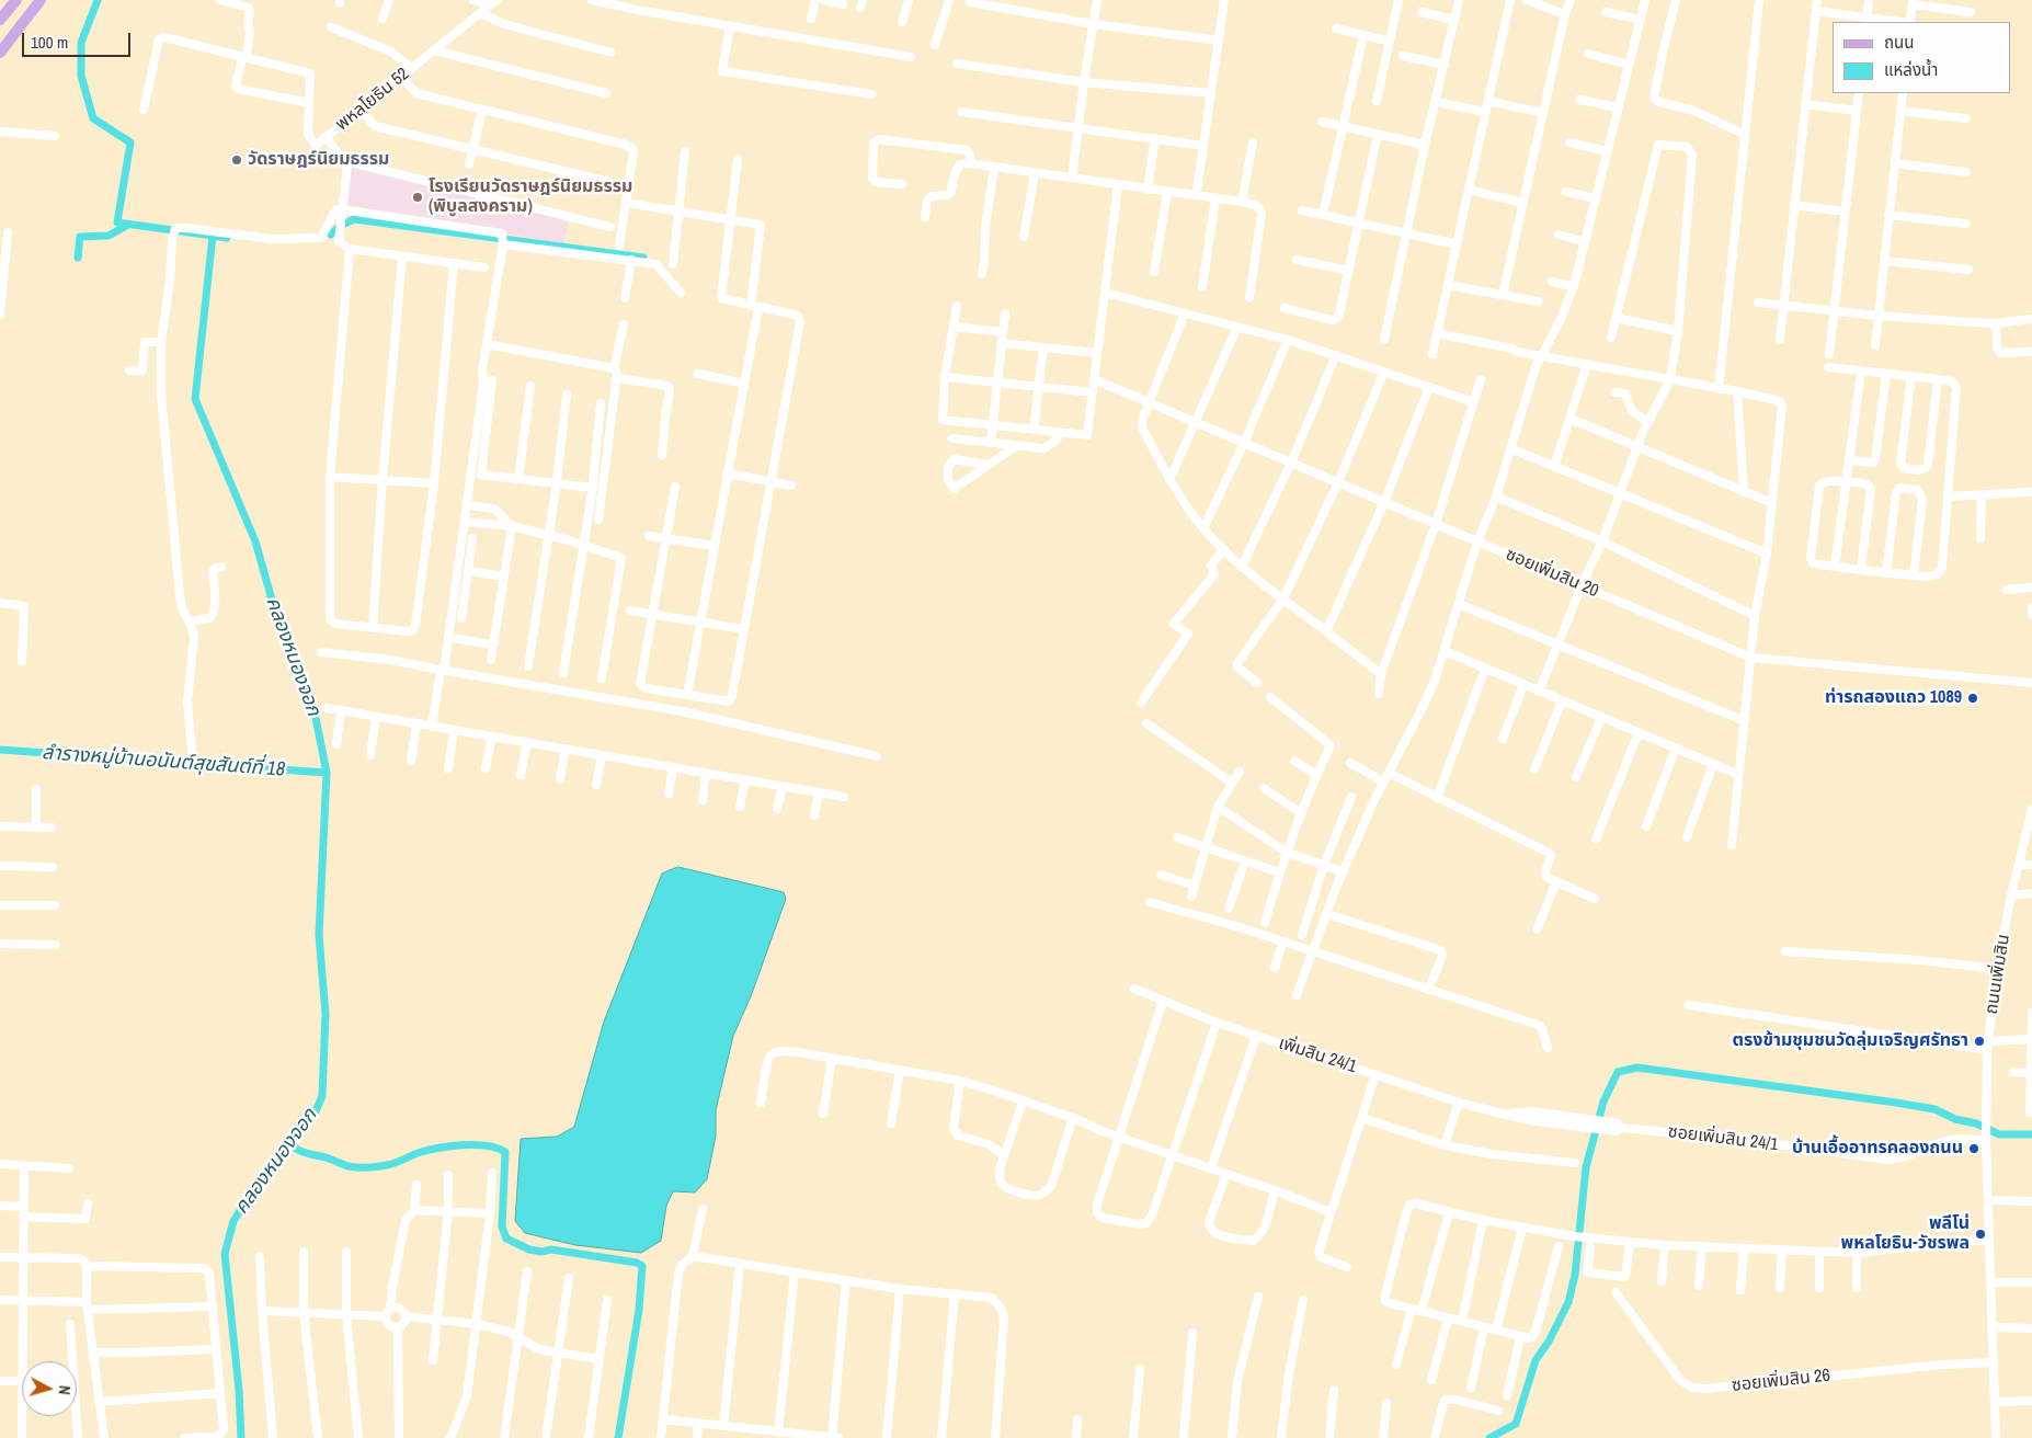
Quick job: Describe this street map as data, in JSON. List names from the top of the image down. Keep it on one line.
{"streets":{"street":["พหลโยธิน 52","ซอยเพิ่มสิน 20","ถนนเพิ่มสิน","เพิ่มสิน 24/1","ซอยเพิ่มสิน 24/1","ซอยเพิ่มสิน 26"]},"crossings":[["ถนนเพิ่มสิน","ซอยเพิ่มสิน 24/1"],["ถนนเพิ่มสิน","ซอยเพิ่มสิน 26"],["เพิ่มสิน 24/1","ซอยเพิ่มสิน 24/1"]],"water":["คลองหนองจอก","ลำรางหมู่บ้านอนันต์สุขสันต์ที่ 18"],"places":["วัดราษฎร์นิยมธรรม","โรงเรียนวัดราษฎร์นิยมธรรม (พิบูลสงคราม)","ท่ารถสองแถว 1089","ตรงข้ามชุมชนวัดลุ่มเจริญศรัทธา","บ้านเอื้ออาทรคลองถนน","พลีโน่ พหลโยธิน-วัชรพล"],"legend":["ถนน","แหล่งน้ำ"],"scale_bar":"100 m","north":"right"}
